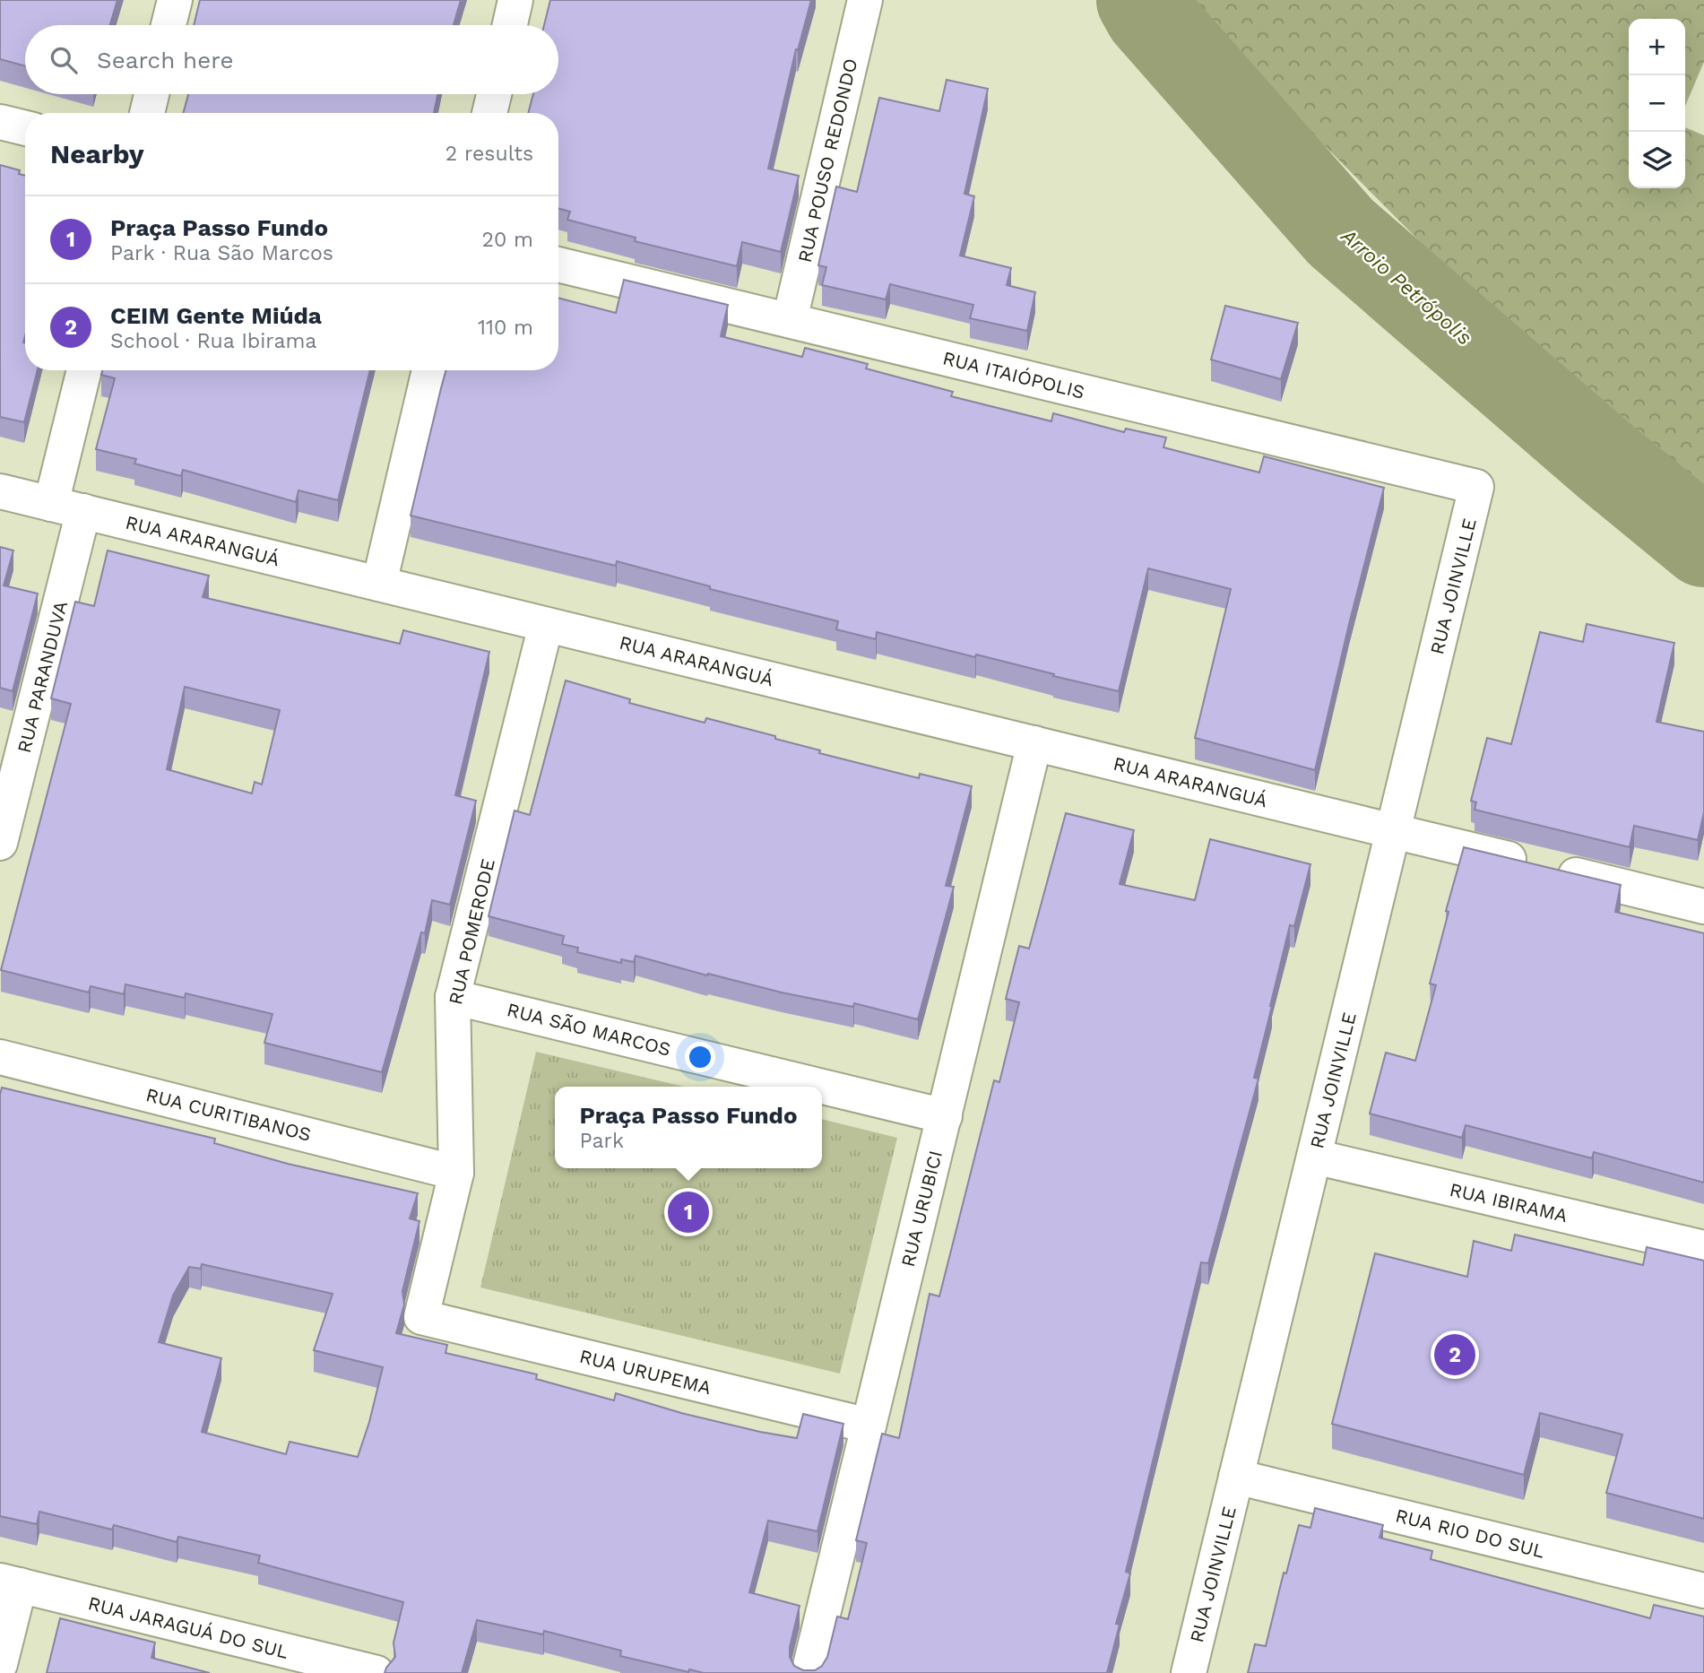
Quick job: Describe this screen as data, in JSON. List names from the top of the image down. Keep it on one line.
{"streets":{"street":["RUA POUSO REDONDO","RUA ITAIÓPOLIS","RUA ARARANGUÁ","RUA JOINVILLE","RUA PARANDUVA","RUA POMERODE","RUA SÃO MARCOS","RUA CURITIBANOS","RUA IBIRAMA","RUA URUBICI","RUA URUPEMA","RUA RIO DO SUL","RUA JARAGUÁ DO SUL"]},"crossings":[["RUA POUSO REDONDO","RUA ITAIÓPOLIS"],["RUA ITAIÓPOLIS","RUA JOINVILLE"],["RUA ARARANGUÁ","RUA JOINVILLE"],["RUA ARARANGUÁ","RUA PARANDUVA"],["RUA ARARANGUÁ","RUA POMERODE"],["RUA ARARANGUÁ","RUA URUBICI"],["RUA JOINVILLE","RUA IBIRAMA"],["RUA JOINVILLE","RUA RIO DO SUL"],["RUA POMERODE","RUA SÃO MARCOS"],["RUA POMERODE","RUA CURITIBANOS"],["RUA POMERODE","RUA URUPEMA"],["RUA SÃO MARCOS","RUA URUBICI"],["RUA URUBICI","RUA URUPEMA"]],"water":["Arroio Petrópolis"],"page":{"map_buttons":["+","−"],"search":"Search here","heading":["Nearby","2 results"],"list":[{"mark":"1","name":"Praça Passo Fundo","note":"Park · Rua São Marcos","value":"20 m"},{"mark":"2","name":"CEIM Gente Miúda","note":"School · Rua Ibirama","value":"110 m"}],"popup":["Praça Passo Fundo","Park"],"pins":["1","2"]}}
